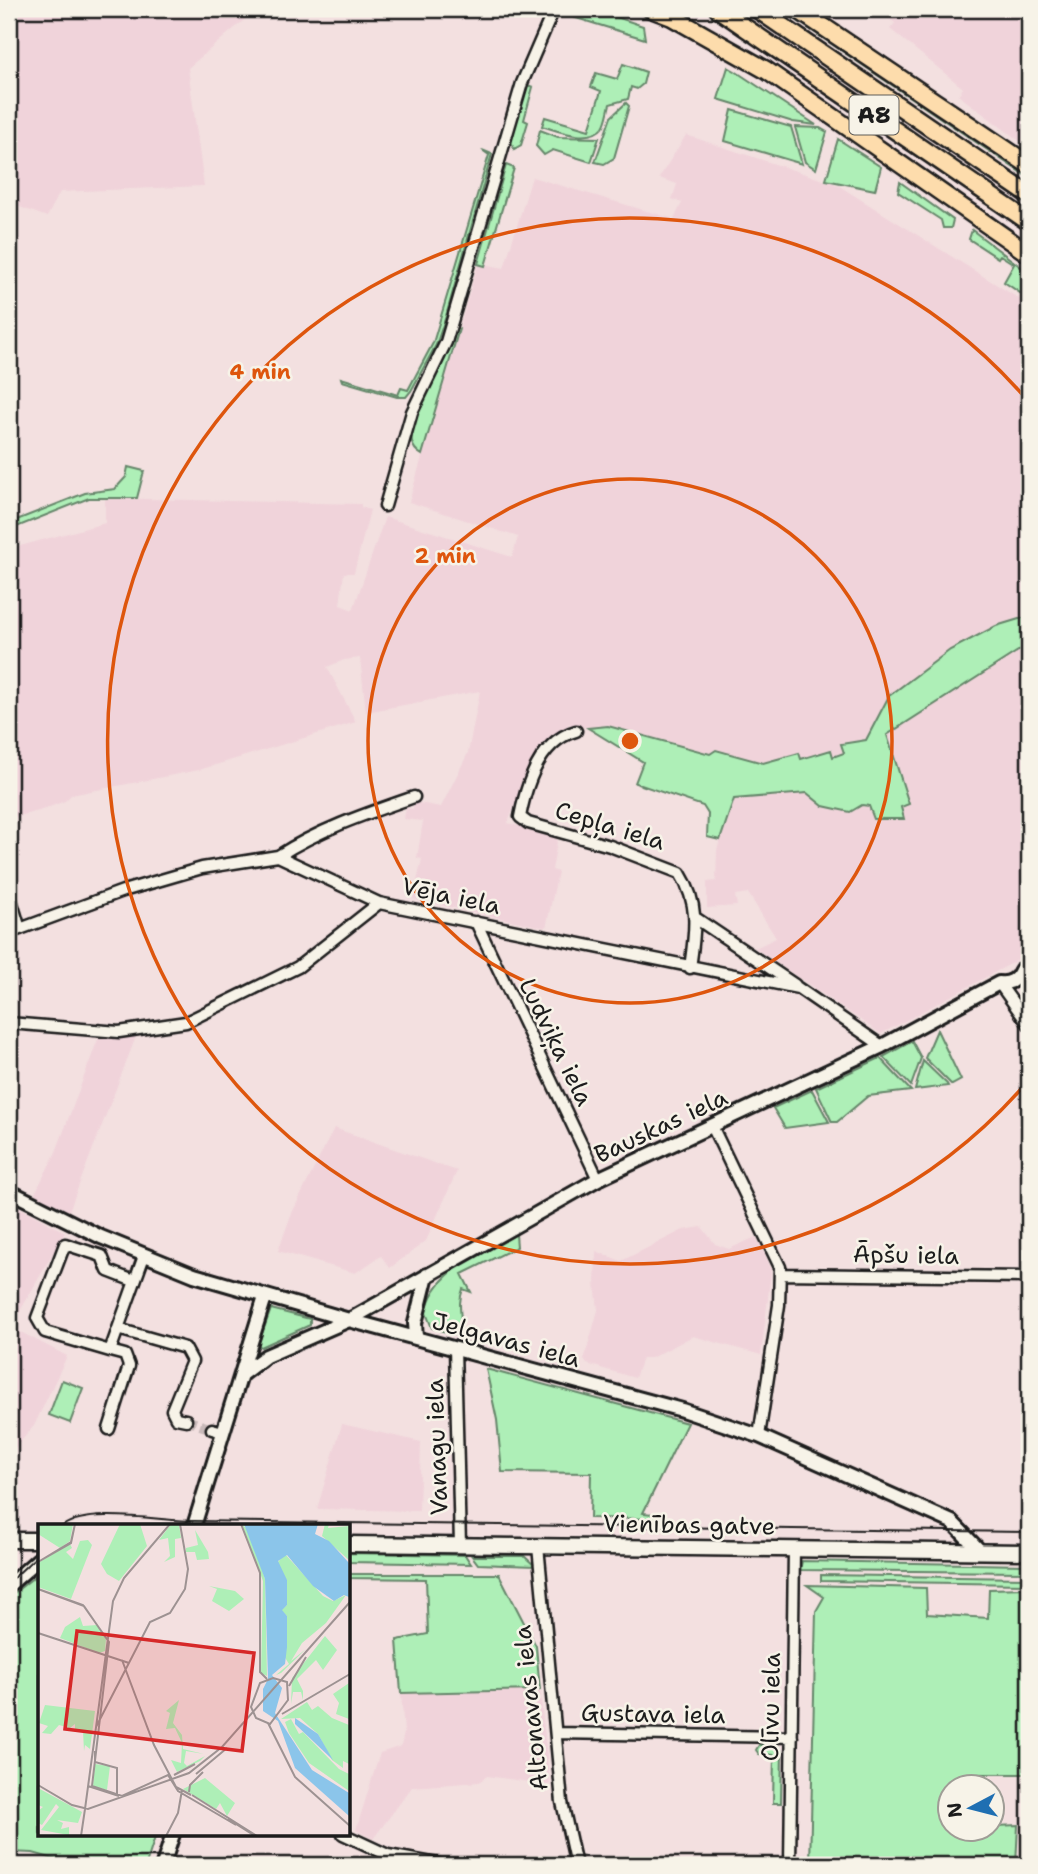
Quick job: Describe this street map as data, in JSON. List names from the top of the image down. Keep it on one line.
{"streets":{"highway":["A8"],"main road":["Vienības gatve"],"street":["Cepļa iela","Vēja iela","Ludviķa iela","Bauskas iela","Āpšu iela","Jelgavas iela","Vanagu iela","Olīvu iela","Altonavas iela","Gustava iela"]},"crossings":[["Cepļa iela","Vēja iela"],["Vēja iela","Ludviķa iela"],["Vēja iela","Bauskas iela"],["Ludviķa iela","Bauskas iela"],["Bauskas iela","Jelgavas iela"],["Jelgavas iela","Vanagu iela"],["Jelgavas iela","Vienības gatve"],["Vanagu iela","Vienības gatve"],["Vienības gatve","Olīvu iela"],["Vienības gatve","Altonavas iela"],["Olīvu iela","Gustava iela"],["Altonavas iela","Gustava iela"]],"north":"left","rings":["4 min","2 min"]}
